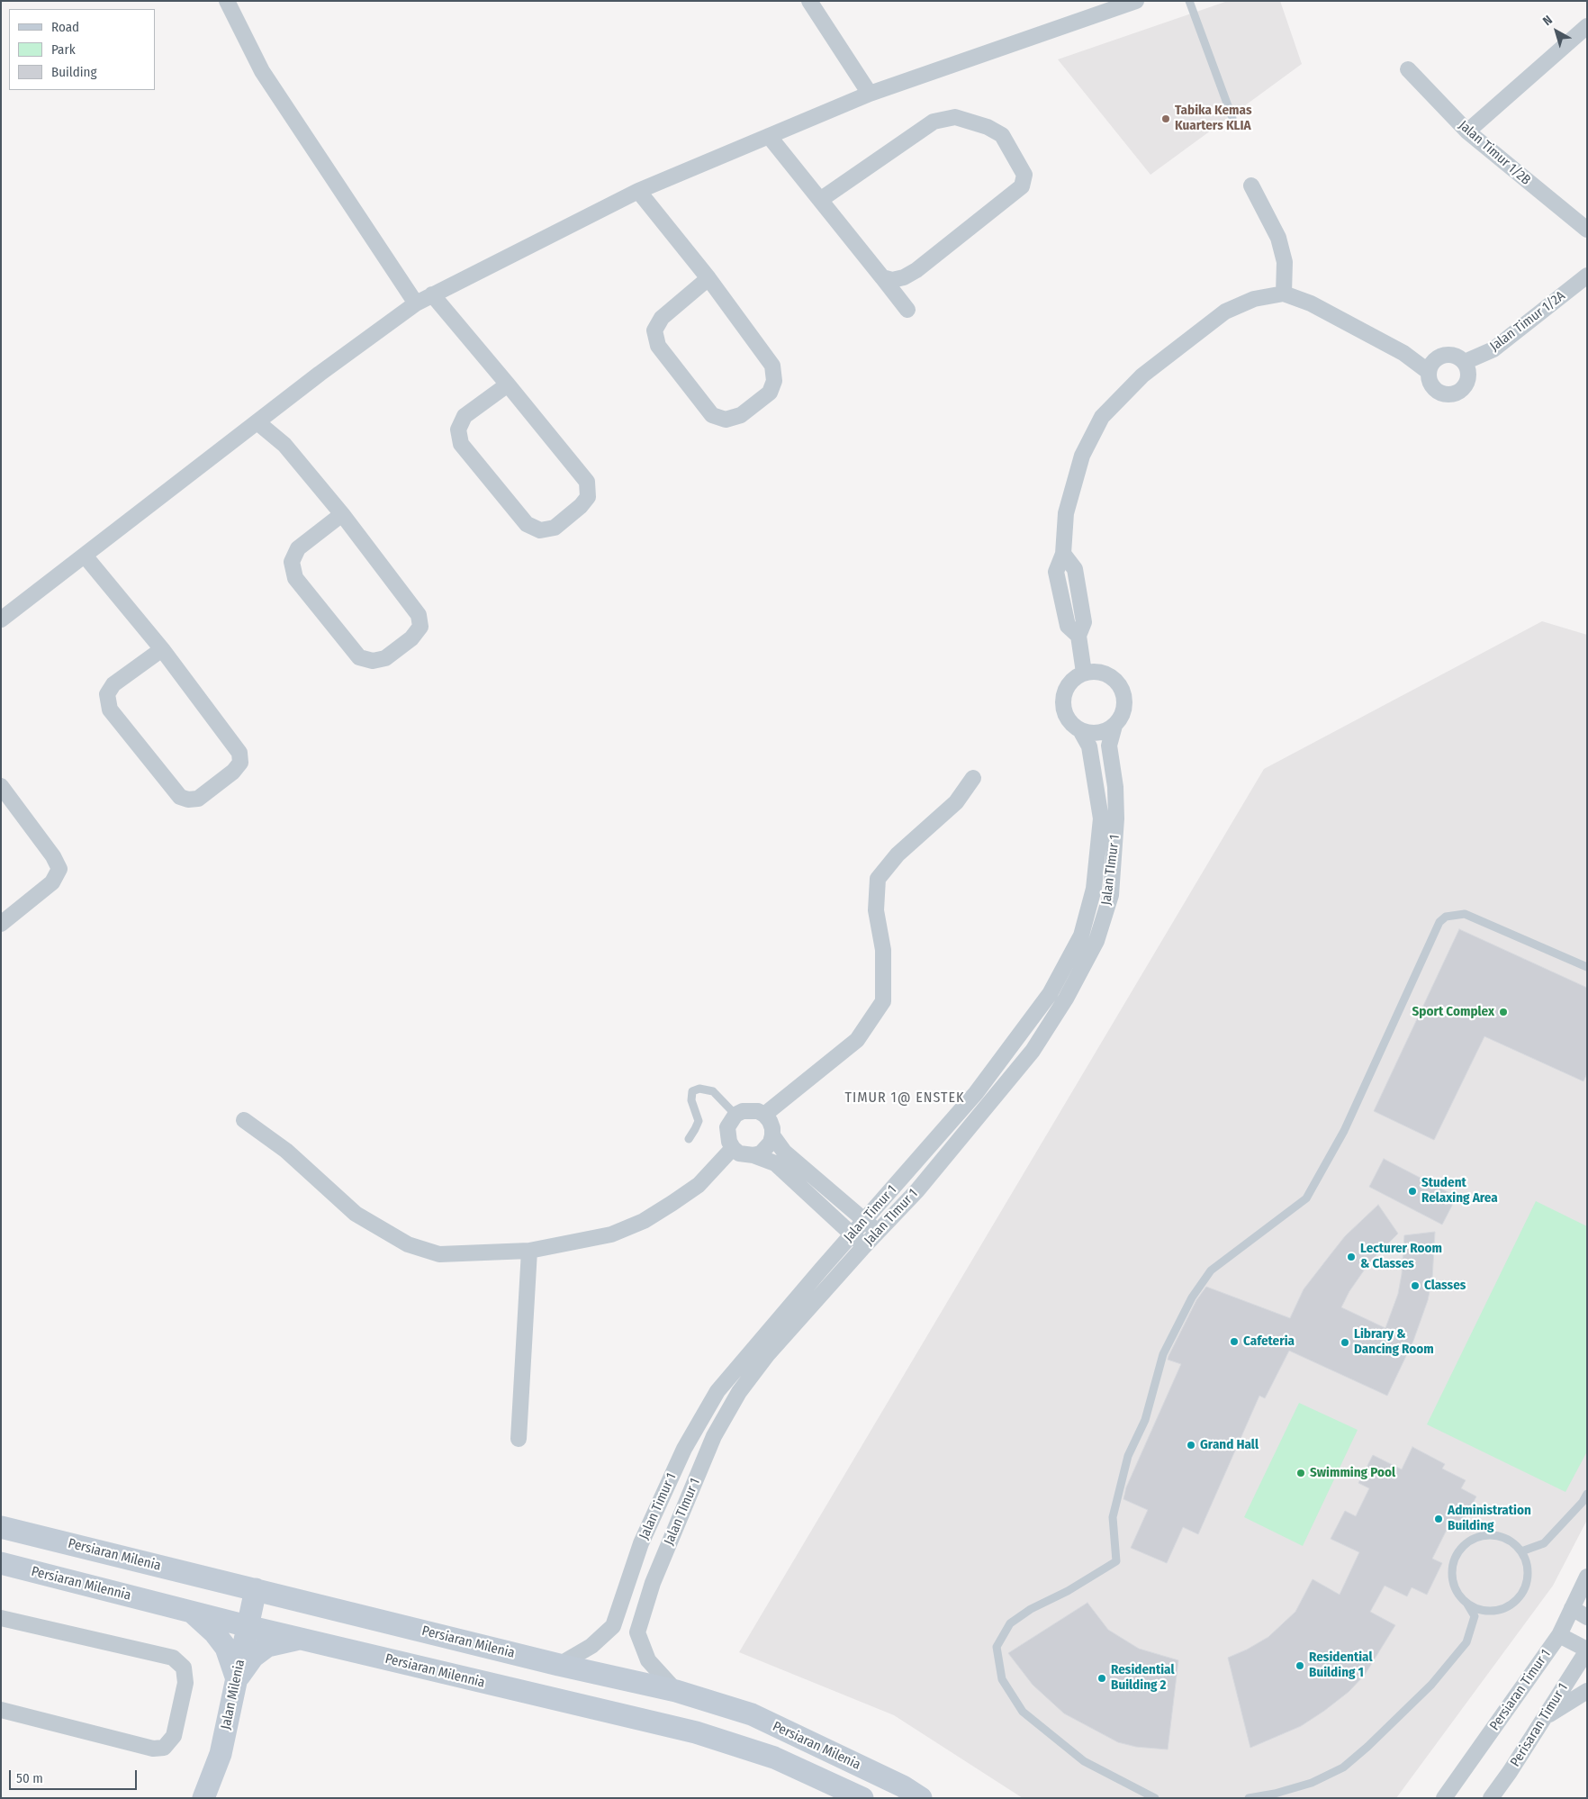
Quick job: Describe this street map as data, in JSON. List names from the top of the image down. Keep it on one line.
{"streets":{"main road":["Persiaran Milenia","Persiaran Milennia","Jalan Milenia"],"street":["Jalan Timur 1/2B","Jalan Timur 1/2A","Jalan TImur 1","Jalan Timur 1","Persiaran Timur 1","Perisaran Timur 1"]},"crossings":[["Jalan TImur 1","Jalan Timur 1"],["Jalan TImur 1","Persiaran Milenia"],["Jalan Timur 1","Persiaran Milenia"],["Persiaran Milenia","Jalan Milenia"],["Persiaran Milennia","Jalan Milenia"],["Persiaran Timur 1","Perisaran Timur 1"]],"districts":["TIMUR 1@ ENSTEK"],"places":["Tabika Kemas Kuarters KLIA","Sport Complex","Student Relaxing Area","Lecturer Room & Classes","Classes","Cafeteria","Library & Dancing Room","Grand Hall","Swimming Pool","Administration Building","Residential Building 1","Residential Building 2"],"legend":["Road","Park","Building"],"scale_bar":"50 m","north":"top left"}
